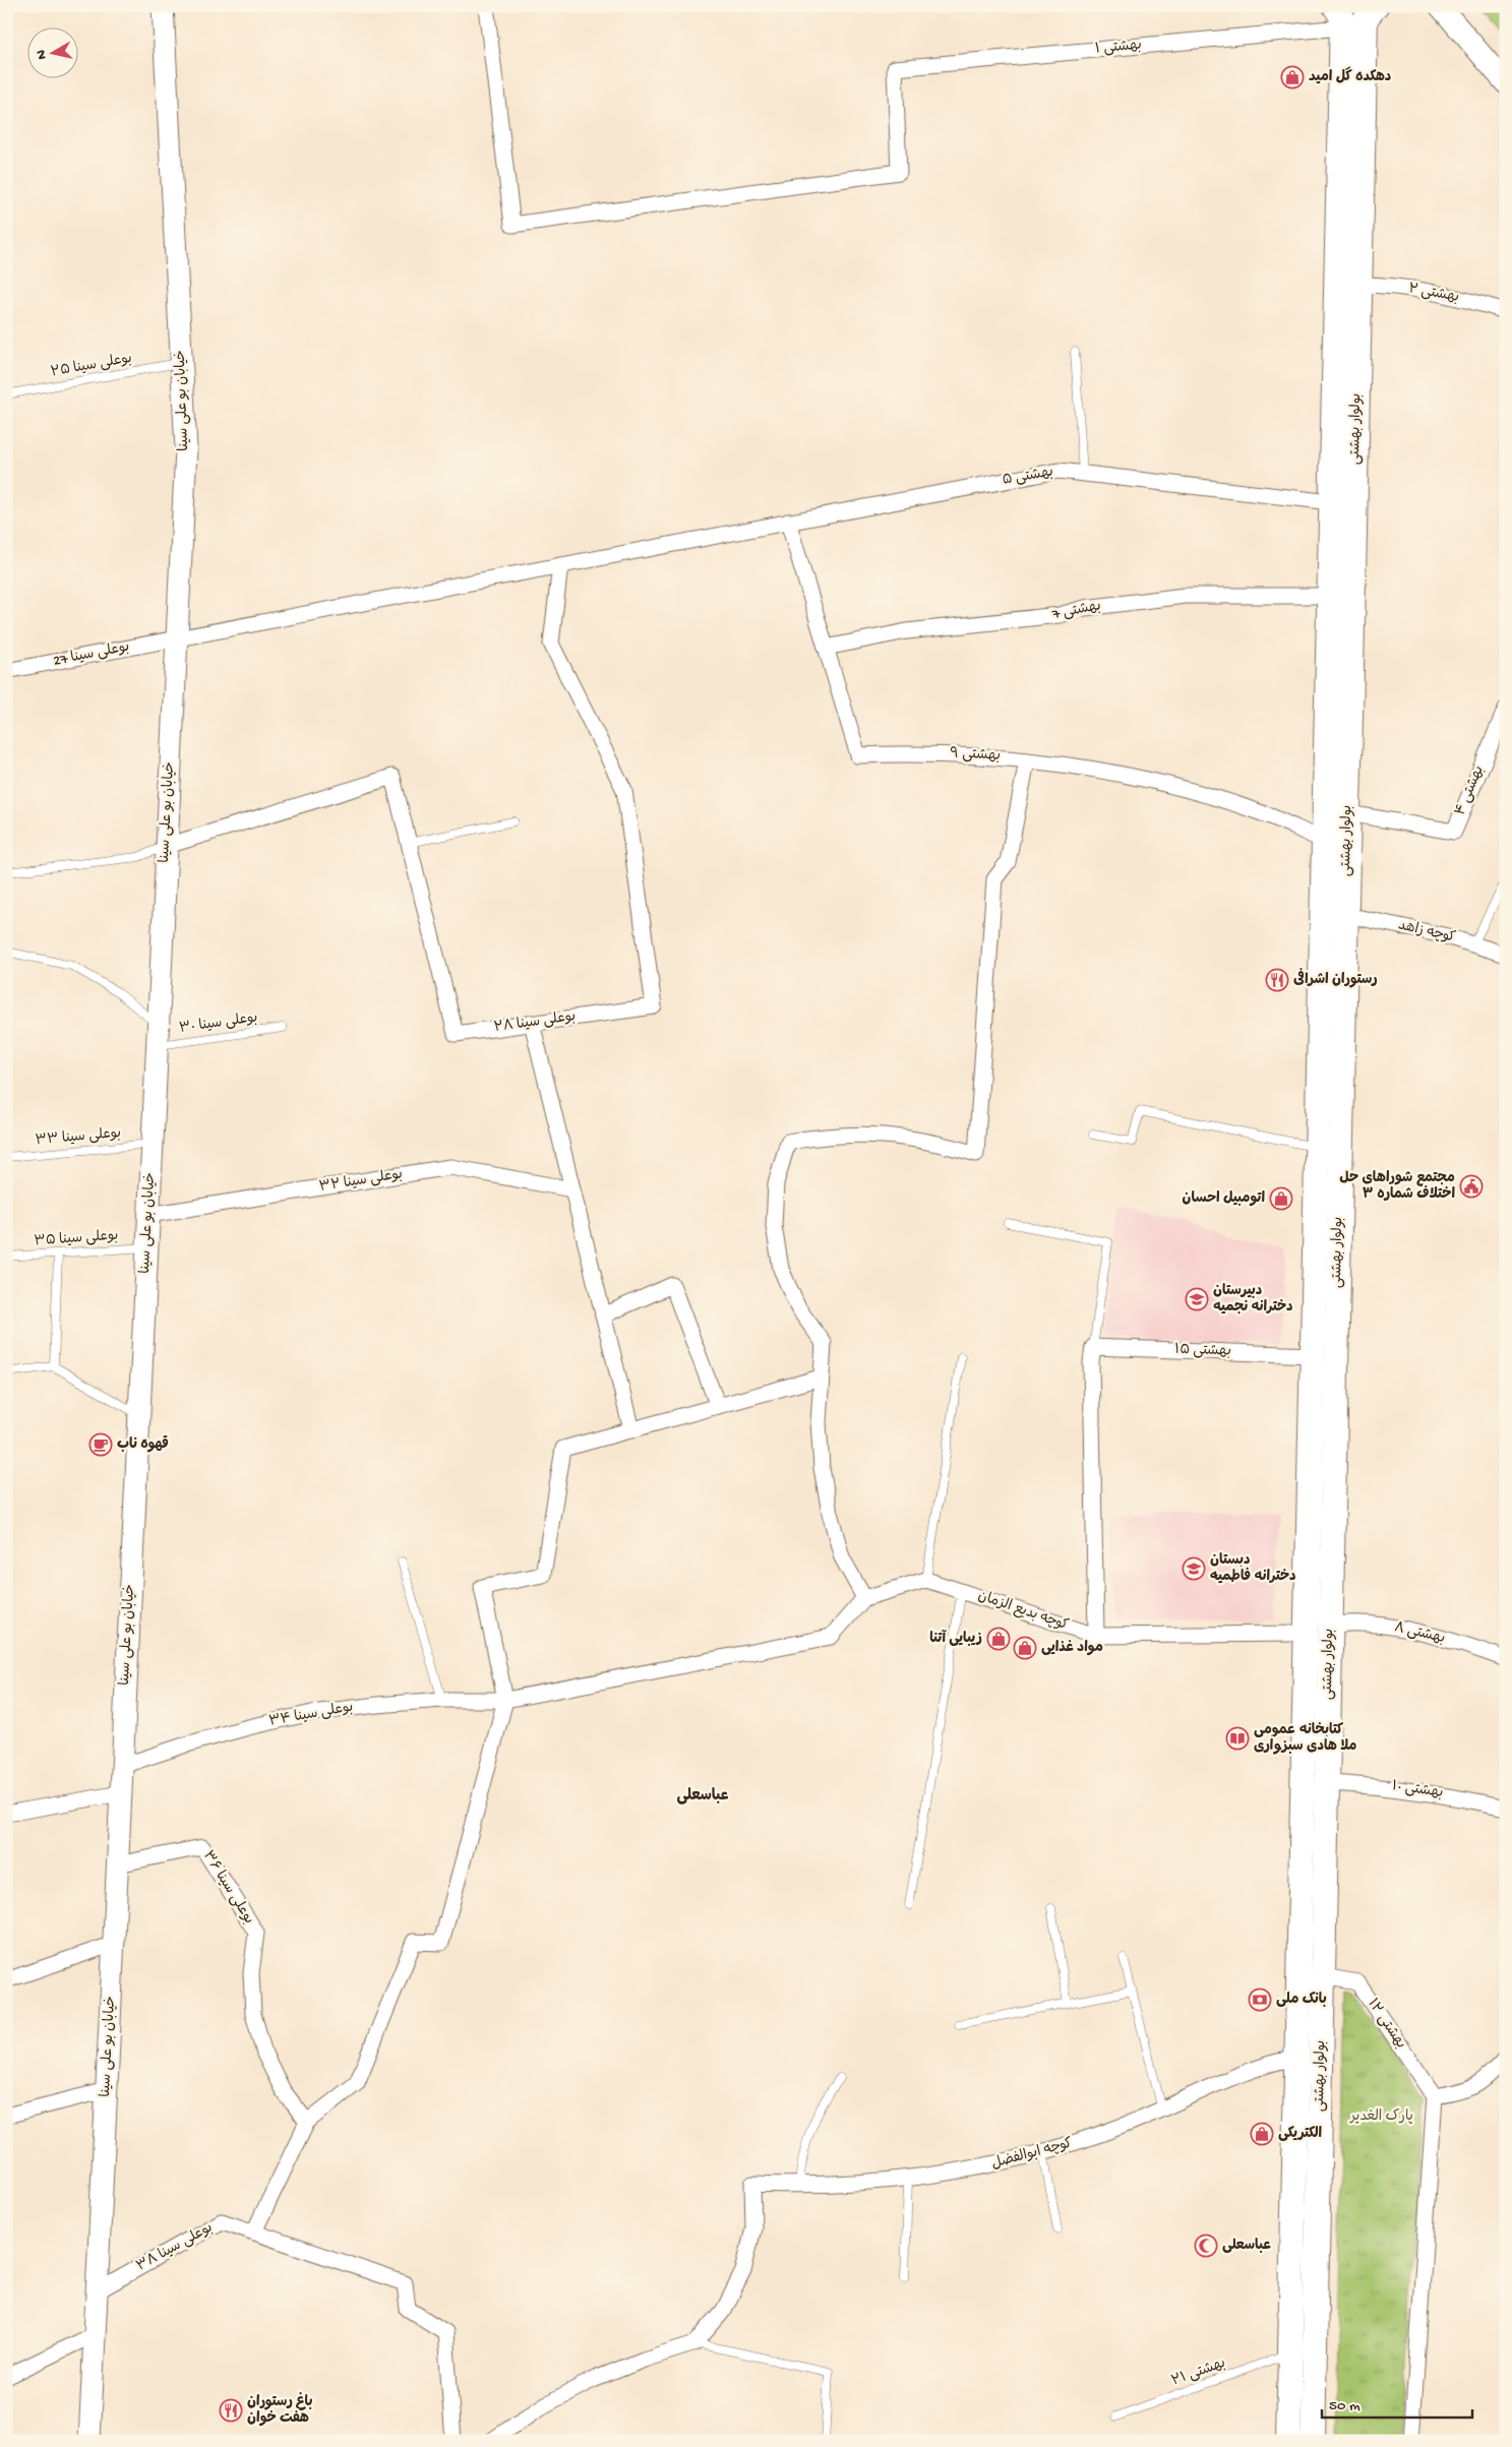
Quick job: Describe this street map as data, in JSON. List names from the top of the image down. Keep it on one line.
{"streets":{"main road":["خیابان بو علی سینا","بولوار بهشتی"],"street":["بهشتی ۱","بهشتی ۲","بهشتی ۵","بهشتی 7","بوعلی سینا 27","بهشتی ۹","بهشتی ۴","کوچه زاهد","بوعلی سینا ۲۸","بوعلی سینا ۳۲","بهشتی ۱۵","کوچه بدیع الزمان","بهشتی ۸","بوعلی سینا ۳۴","بهشتی ۱۰","بوعلی سینا ۳۶","بهشتی ۱۲","کوچه ابوالفضل","بوعلی سینا ۳۸"],"lane":["بوعلی سینا ۲۵","بوعلی سینا ۳۰","بوعلی سینا ۳۳","بوعلی سینا ۳۵","بهشتی ۲۱"]},"crossings":[["بهشتی ۱","بولوار بهشتی"],["بهشتی ۲","بولوار بهشتی"],["بوعلی سینا ۲۵","خیابان بو علی سینا"],["خیابان بو علی سینا","بوعلی سینا 27"],["خیابان بو علی سینا","بوعلی سینا ۲۸"],["خیابان بو علی سینا","بوعلی سینا ۳۰"],["خیابان بو علی سینا","بوعلی سینا ۳۳"],["خیابان بو علی سینا","بوعلی سینا ۳۲"],["خیابان بو علی سینا","بوعلی سینا ۳۵"],["خیابان بو علی سینا","بوعلی سینا ۳۴"],["خیابان بو علی سینا","بوعلی سینا ۳۶"],["خیابان بو علی سینا","بوعلی سینا ۳۸"],["بولوار بهشتی","بهشتی ۵"],["بولوار بهشتی","بهشتی 7"],["بولوار بهشتی","بهشتی ۹"],["بولوار بهشتی","بهشتی ۴"],["بولوار بهشتی","کوچه زاهد"],["بولوار بهشتی","بهشتی ۱۵"],["بولوار بهشتی","کوچه بدیع الزمان"],["بولوار بهشتی","بهشتی ۸"],["بولوار بهشتی","بهشتی ۱۰"],["بولوار بهشتی","بهشتی ۱۲"],["بولوار بهشتی","کوچه ابوالفضل"],["بولوار بهشتی","بهشتی ۲۱"],["بهشتی ۵","بوعلی سینا 27"],["بهشتی ۵","بهشتی ۹"],["بهشتی ۵","بوعلی سینا ۲۸"],["بهشتی 7","بهشتی ۹"],["بوعلی سینا 27","بوعلی سینا ۲۸"]],"districts":["عباسعلی"],"parks":["پارک الغدیر"],"places":{"shop":["دهکده گل امید","اتومبیل احسان","زیبایی آتنا","مواد غذایی","الکتریکی"],"restaurant":["رستوران اشرافی","باغ رستوران هفت خوان"],"public building":["مجتمع شوراهای حل اختلاف شماره ۳"],"school or university":["دبیرستان دخترانه نجمیه","دبستان دخترانه فاطمیه"],"cafe":["قهوه ناب"],"library":["کتابخانه عمومی ملا هادی سبزواری"],"bank":["بانک ملی"],"mosque":["عباسعلی"]},"scale_bar":"50 m","north":"left"}
